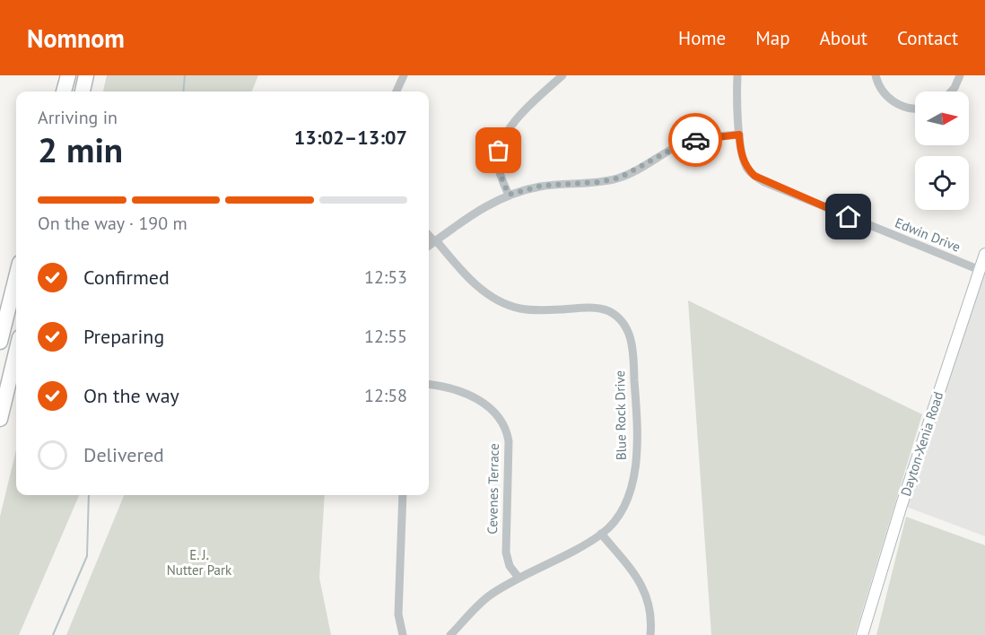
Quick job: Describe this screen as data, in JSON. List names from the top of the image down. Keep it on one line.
{"streets":{"main road":["Dayton-Xenia Road"],"street":["Edwin Drive","Blue Rock Drive","Cevenes Terrace"]},"crossings":[["Edwin Drive","Dayton-Xenia Road"],["Blue Rock Drive","Cevenes Terrace"]],"parks":["E. J. Nutter Park"],"north":"right","page":{"header":"Nomnom","nav":["Home","Map","About","Contact"],"heading":["2 min","Arriving in","13:02–13:07"],"bar":"On the way · 190 m","list":[["Confirmed","12:53"],["Preparing","12:55"],["On the way","12:58"],"Delivered"]}}
